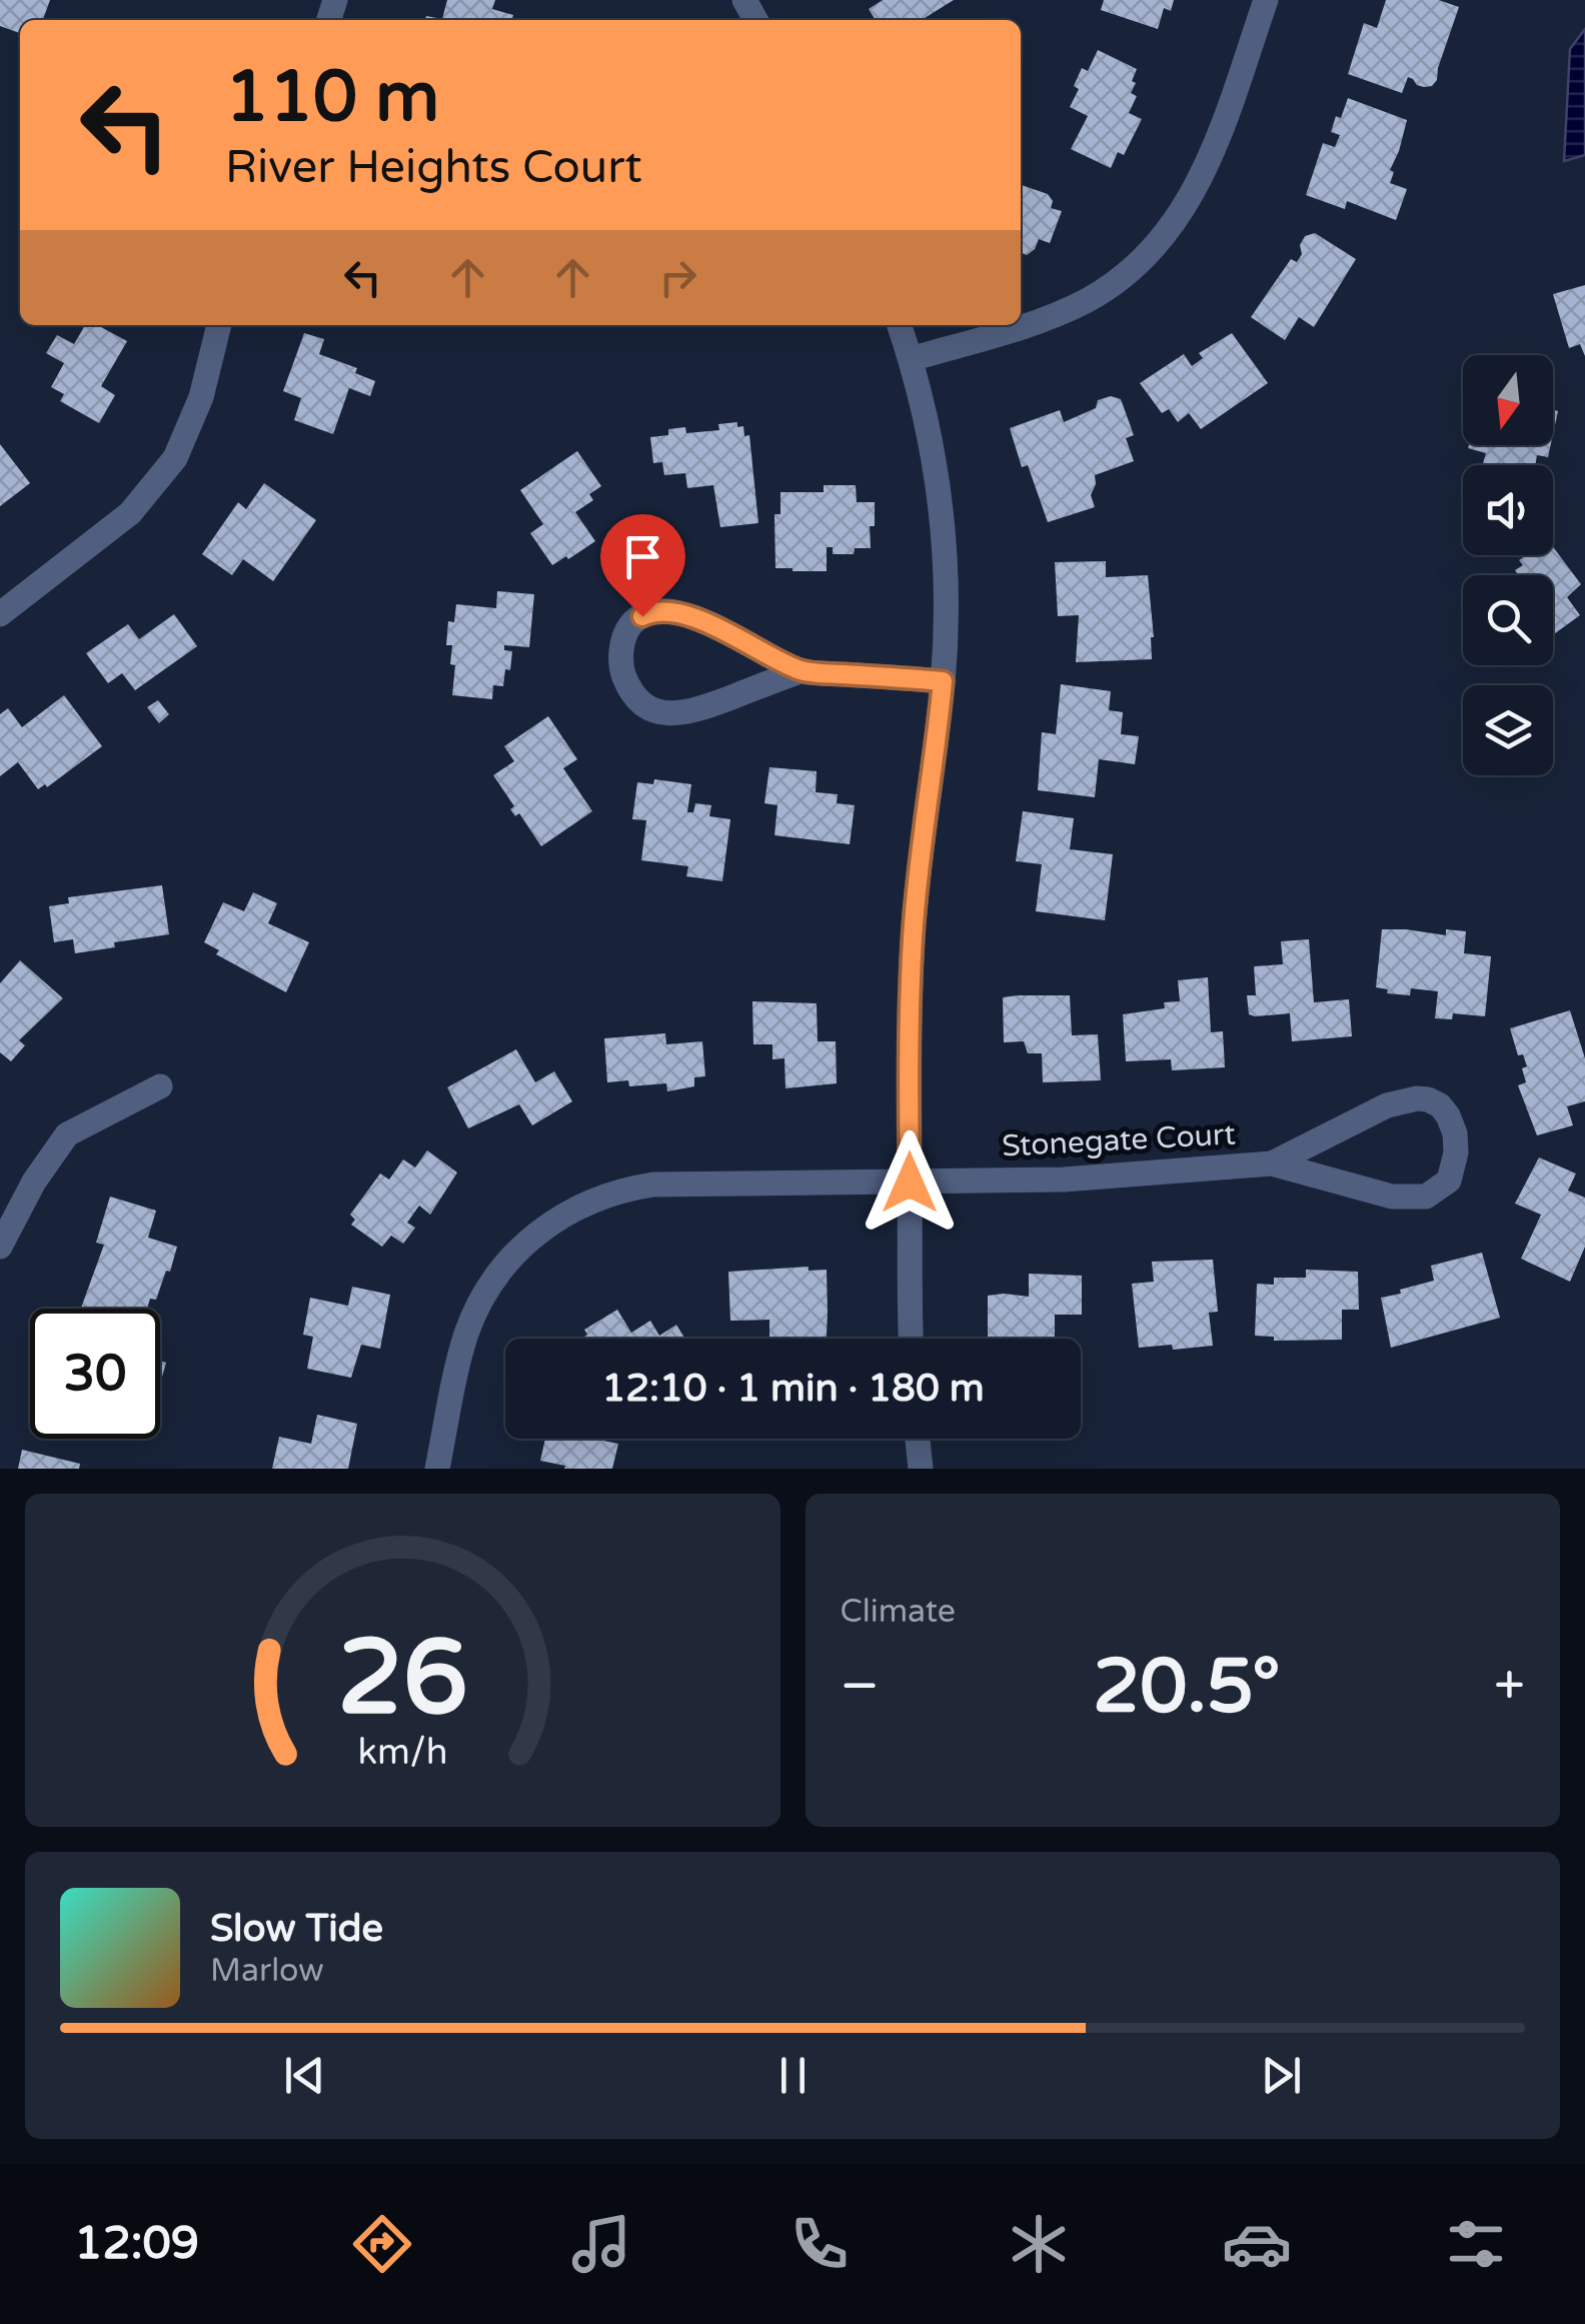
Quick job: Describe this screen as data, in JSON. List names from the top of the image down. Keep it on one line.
{"streets":{"street":["Stonegate Court"]},"north":"bottom","page":{"turn":["110 m","River Heights Court"],"limit":"30","trip":"12:10 · 1 min · 180 m","tile":"Climate","heat":["−","20.5°","+"],"song":["Slow Tide","Marlow"],"tabs":"12:09","gauge":["26","km/h"]}}
